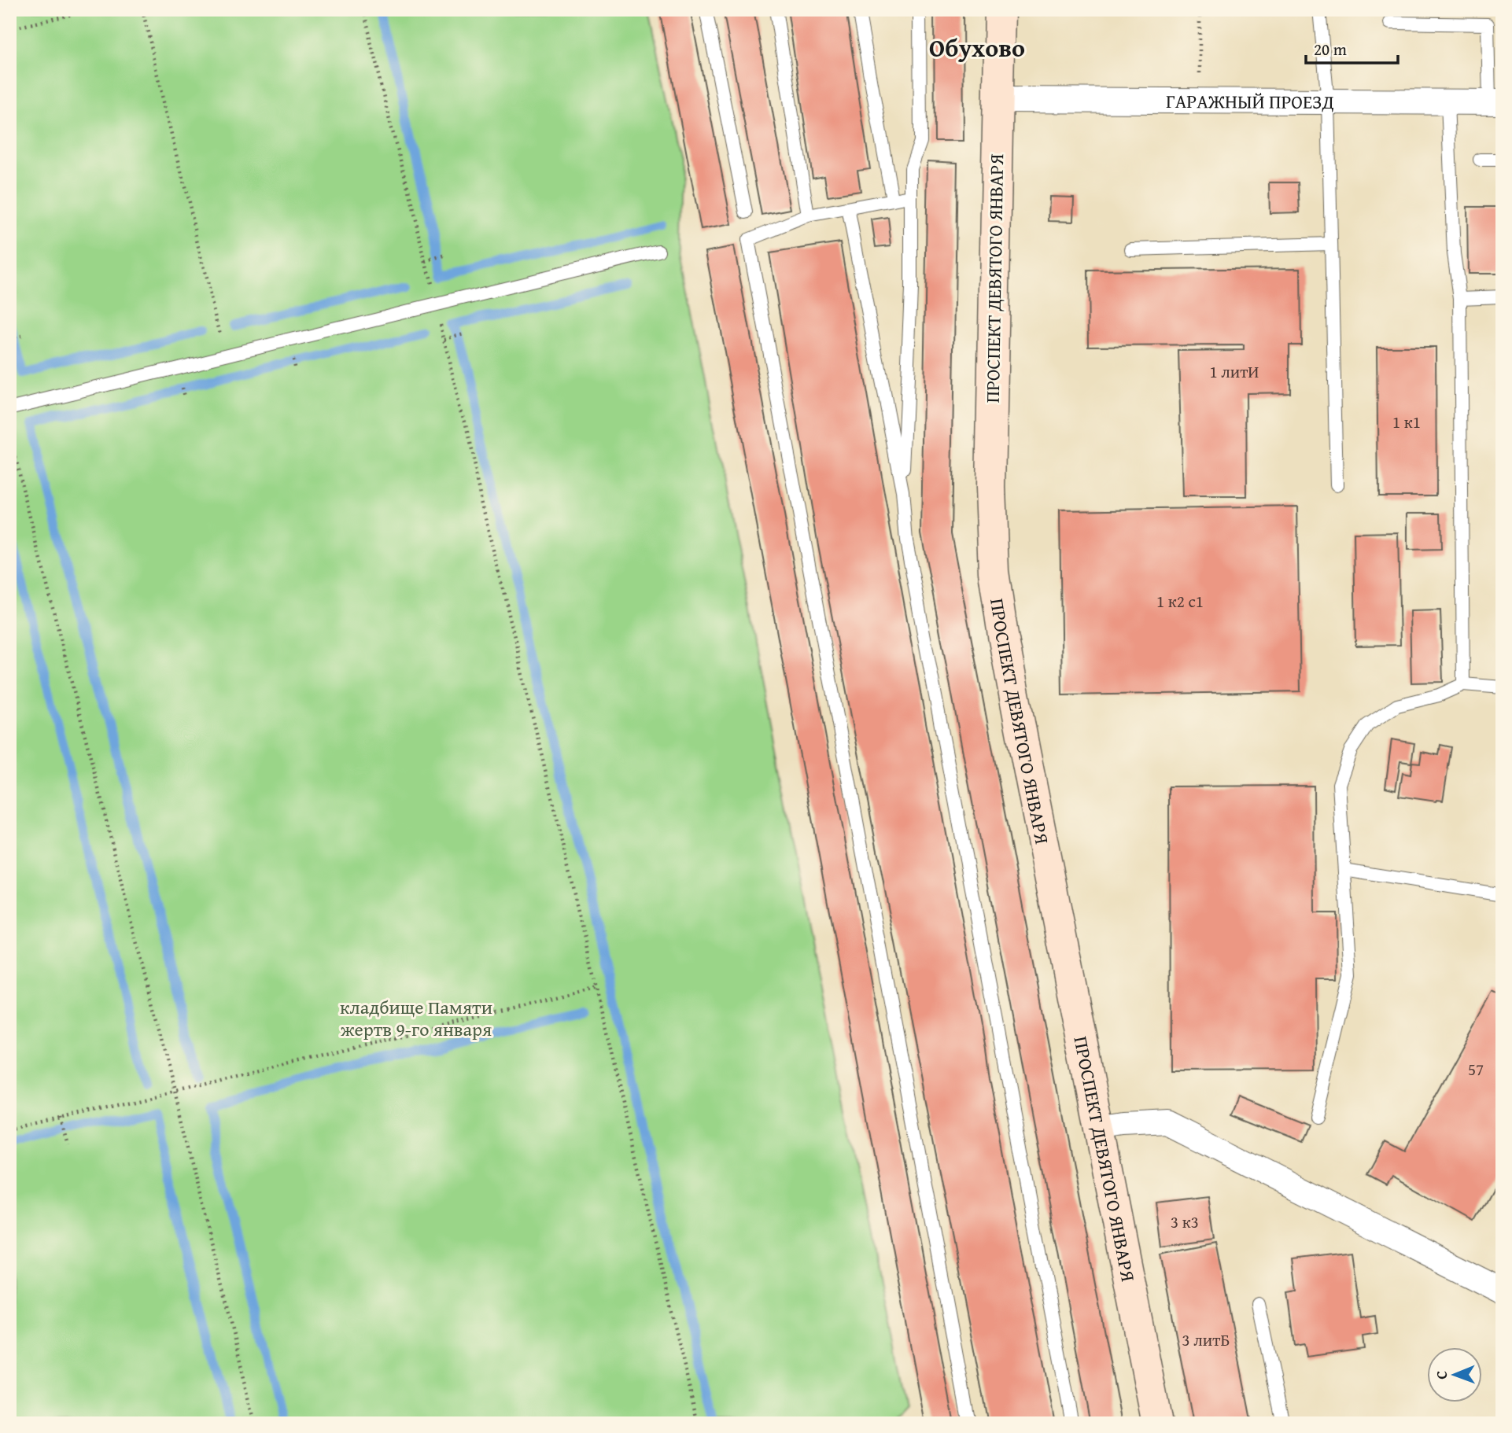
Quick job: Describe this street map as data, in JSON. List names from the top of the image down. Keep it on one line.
{"streets":{"street":["ГАРАЖНЫЙ ПРОЕЗД","ПРОСПЕКТ ДЕВЯТОГО ЯНВАРЯ"]},"crossings":[["ГАРАЖНЫЙ ПРОЕЗД","ПРОСПЕКТ ДЕВЯТОГО ЯНВАРЯ"]],"districts":["Обухово"],"parks":["кладбище Памяти жертв 9-го января"],"house_numbers":["1 литИ","1 к1","1 к2 с1","57","3 к3","3 литБ"],"scale_bar":"20 m","north":"left"}
